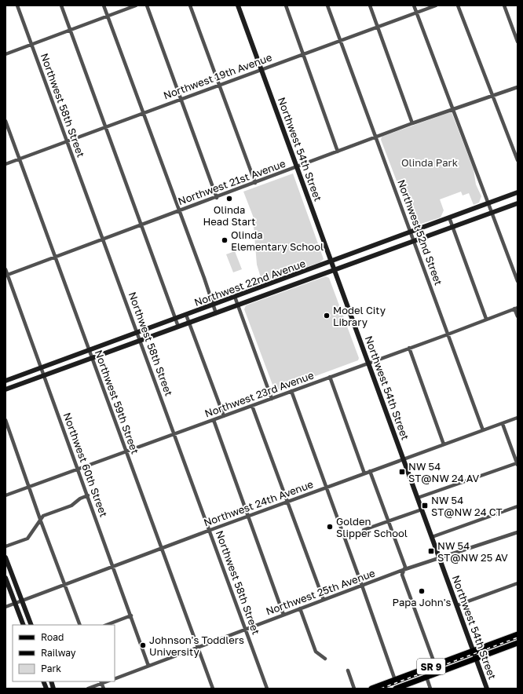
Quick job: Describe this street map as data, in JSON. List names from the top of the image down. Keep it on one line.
{"streets":{"main road":["Northwest 54th Street","Northwest 22nd Avenue","SR 9"],"street":["Northwest 19th Avenue","Northwest 58th Street","Northwest 21st Avenue","Northwest 52nd Street","Northwest 23rd Avenue","Northwest 59th Street","Northwest 60th Street","Northwest 24th Avenue","Northwest 25th Avenue"]},"crossings":[["Northwest 19th Avenue","Northwest 58th Street"],["Northwest 19th Avenue","Northwest 54th Street"],["Northwest 19th Avenue","Northwest 52nd Street"],["Northwest 19th Avenue","Northwest 59th Street"],["Northwest 58th Street","Northwest 21st Avenue"],["Northwest 58th Street","Northwest 22nd Avenue"],["Northwest 58th Street","Northwest 23rd Avenue"],["Northwest 58th Street","Northwest 24th Avenue"],["Northwest 58th Street","Northwest 25th Avenue"],["Northwest 54th Street","Northwest 21st Avenue"],["Northwest 54th Street","Northwest 22nd Avenue"],["Northwest 54th Street","Northwest 23rd Avenue"],["Northwest 54th Street","Northwest 24th Avenue"],["Northwest 54th Street","Northwest 25th Avenue"],["Northwest 54th Street","SR 9"],["Northwest 21st Avenue","Northwest 52nd Street"],["Northwest 21st Avenue","Northwest 59th Street"],["Northwest 21st Avenue","Northwest 60th Street"],["Northwest 52nd Street","Northwest 22nd Avenue"],["Northwest 52nd Street","Northwest 23rd Avenue"],["Northwest 52nd Street","Northwest 24th Avenue"],["Northwest 22nd Avenue","Northwest 59th Street"],["Northwest 22nd Avenue","Northwest 60th Street"],["Northwest 23rd Avenue","Northwest 59th Street"],["Northwest 23rd Avenue","Northwest 60th Street"],["Northwest 59th Street","Northwest 24th Avenue"],["Northwest 59th Street","Northwest 25th Avenue"],["Northwest 60th Street","Northwest 24th Avenue"],["Northwest 60th Street","Northwest 25th Avenue"]],"parks":["Olinda Park"],"places":{"other":["Olinda Head Start","Olinda Elementary School","Model City Library","Golden Slipper School","Papa John's","Johnson's Toddlers University"],"transit":["NW 54 ST@NW 24 AV","NW 54 ST@NW 24 CT","NW 54 ST@NW 25 AV"]},"legend":["Road","Railway","Park"]}
